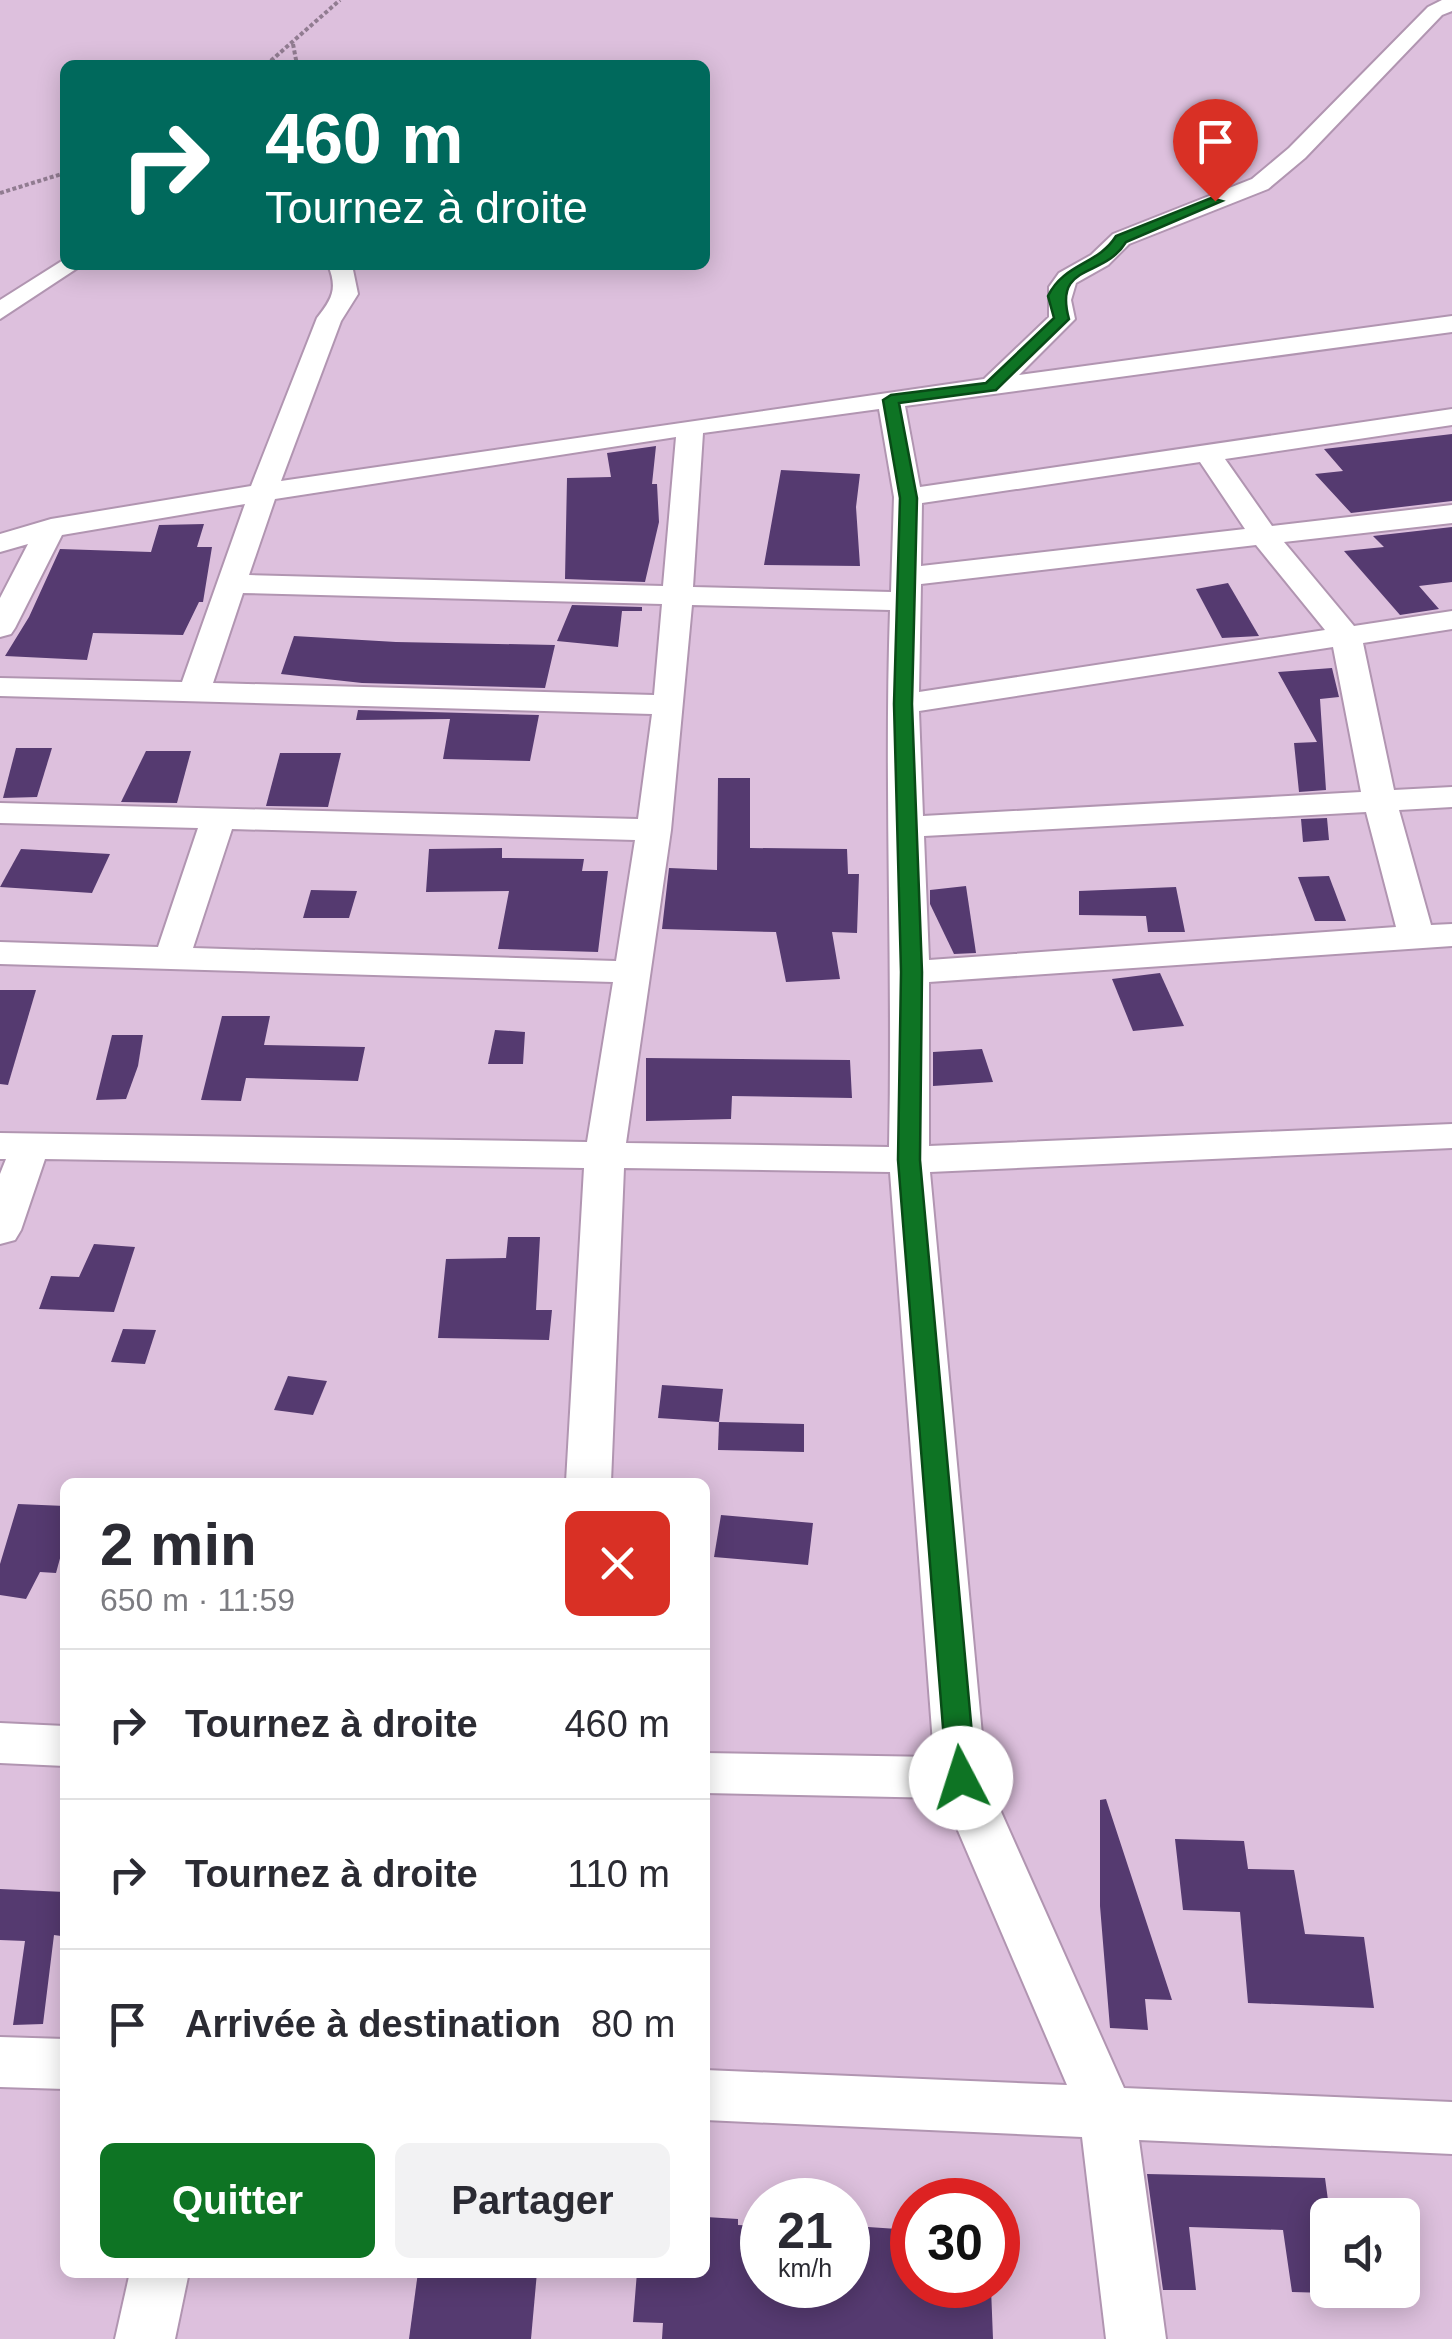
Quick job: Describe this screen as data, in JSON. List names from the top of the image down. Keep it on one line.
{"page":{"turn":["460 m","Tournez à droite"],"heading":["2 min","650 m · 11:59"],"list":[{"name":"Tournez à droite","value":"460 m"},{"name":"Tournez à droite","value":"110 m"},{"name":"Arrivée à destination","value":"80 m"}],"buttons":["Quitter","Partager"],"speed":"21 km/h","limit":"30"}}
